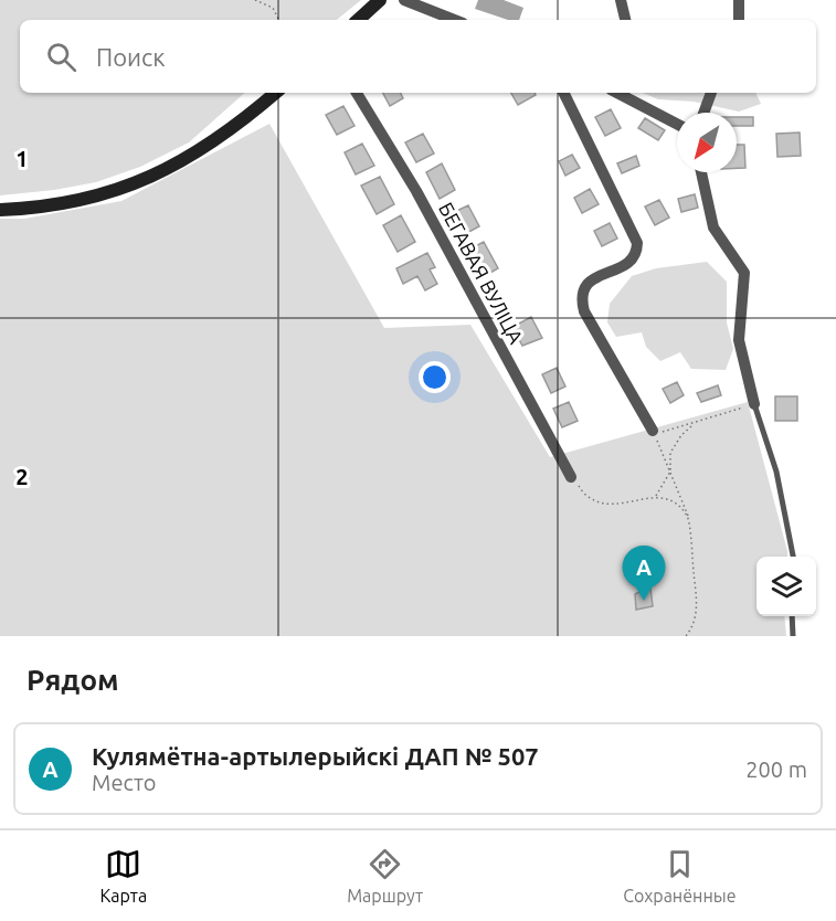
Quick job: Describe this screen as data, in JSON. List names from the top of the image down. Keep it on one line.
{"streets":{"street":["БЕГАВАЯ ВУЛІЦА"]},"north":"bottom left","page":{"search":"Поиск","pins":"A","heading":"Рядом","list":[{"mark":"A","name":"Кулямётна-артылерыйскі ДАП № 507","note":"Место","value":"200 m"}],"nav":["Карта","Маршрут","Сохранённые"]},"grid":{"rows":["1","2"]}}
